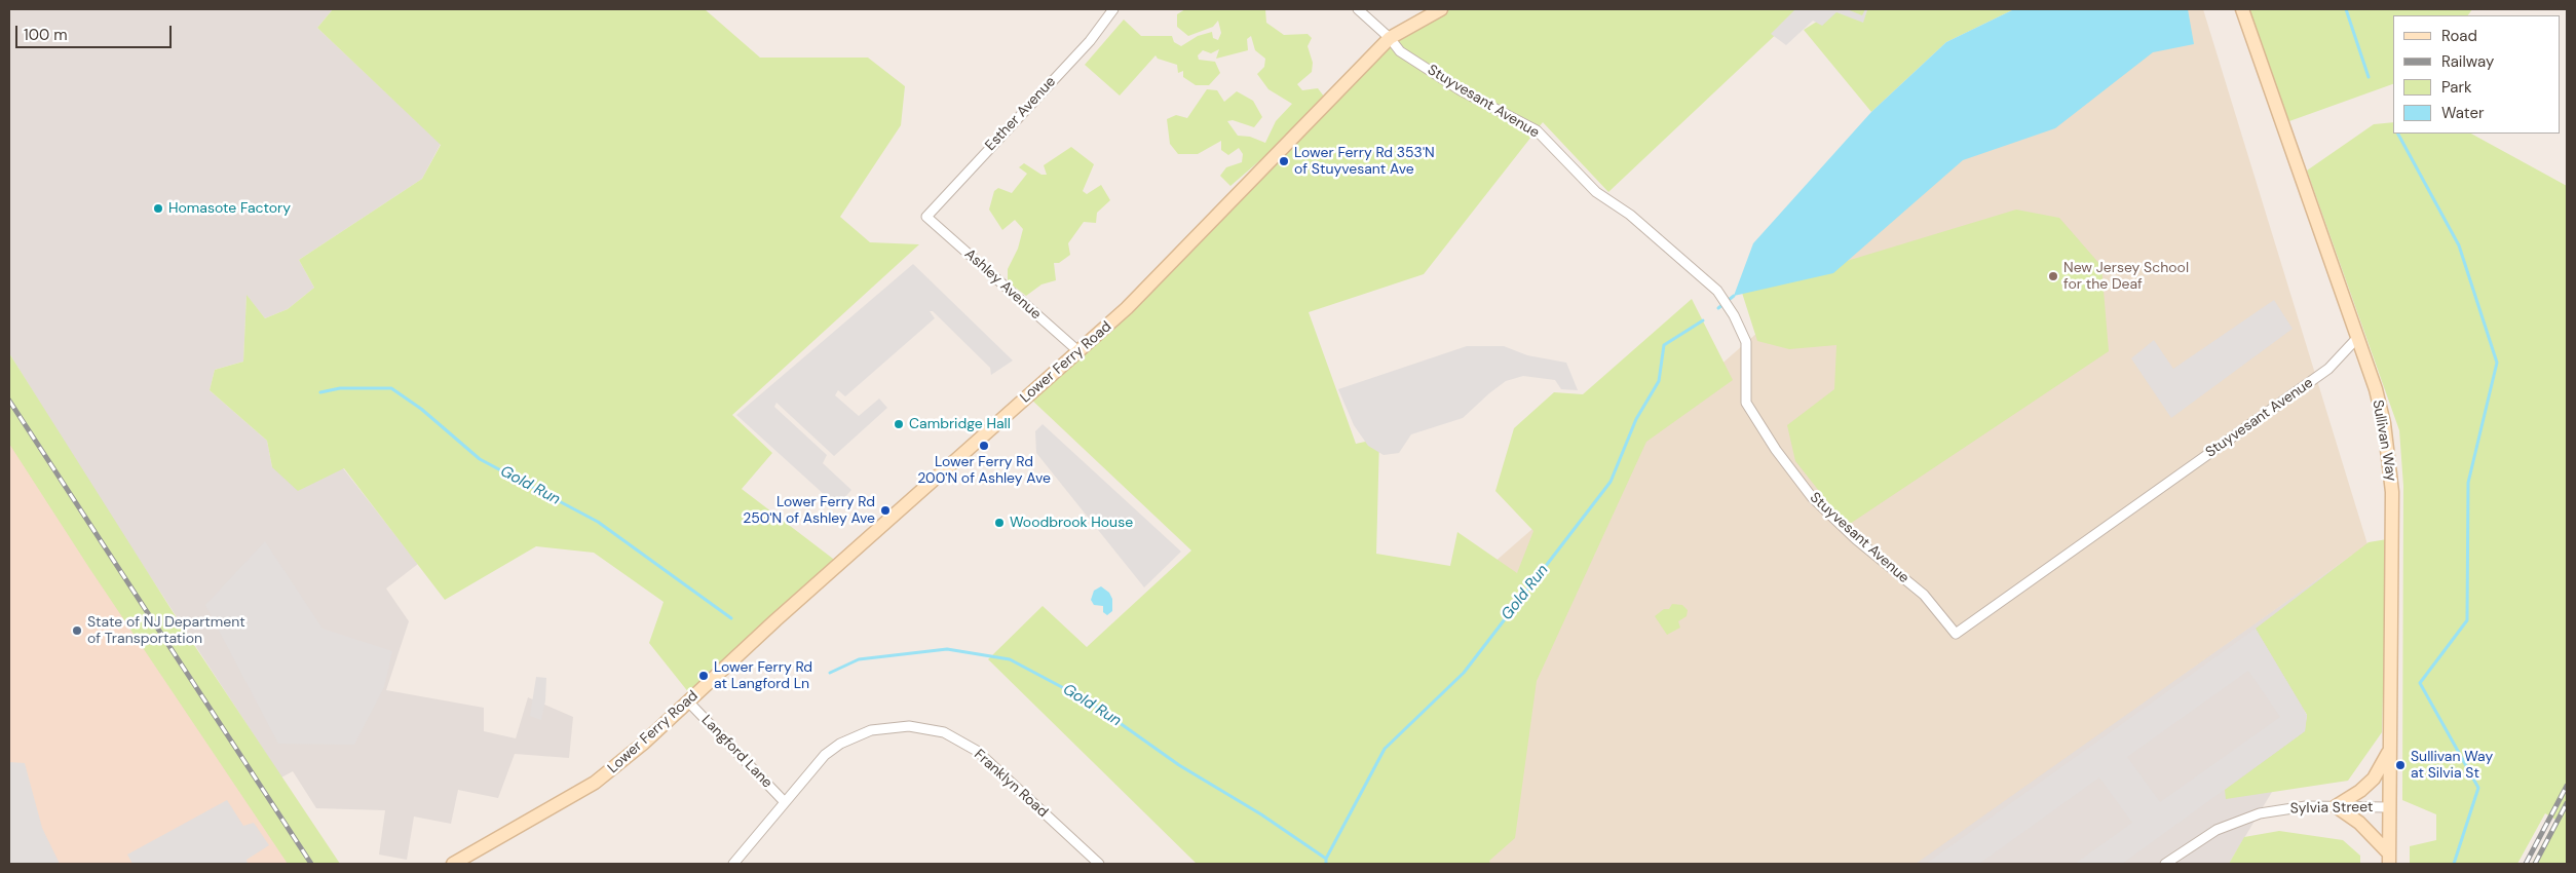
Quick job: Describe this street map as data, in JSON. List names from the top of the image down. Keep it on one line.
{"streets":{"street":["Stuyvesant Avenue","Esther Avenue","Ashley Avenue","Lower Ferry Road","Sullivan Way","Langford Lane","Franklyn Road","Sylvia Street"]},"crossings":[["Stuyvesant Avenue","Lower Ferry Road"],["Stuyvesant Avenue","Sullivan Way"],["Esther Avenue","Ashley Avenue"],["Ashley Avenue","Lower Ferry Road"],["Lower Ferry Road","Langford Lane"],["Sullivan Way","Sylvia Street"],["Langford Lane","Franklyn Road"]],"water":["Gold Run"],"places":["Lower Ferry Rd 353'N of Stuyvesant Ave","Homasote Factory","New Jersey School for the Deaf","Cambridge Hall","Lower Ferry Rd 200'N of Ashley Ave","Lower Ferry Rd 250'N of Ashley Ave","Woodbrook House","State of NJ Department of Transportation","Lower Ferry Rd at Langford Ln","Sullivan Way at Silvia St"],"legend":["Road","Railway","Park","Water"],"scale_bar":"100 m"}
